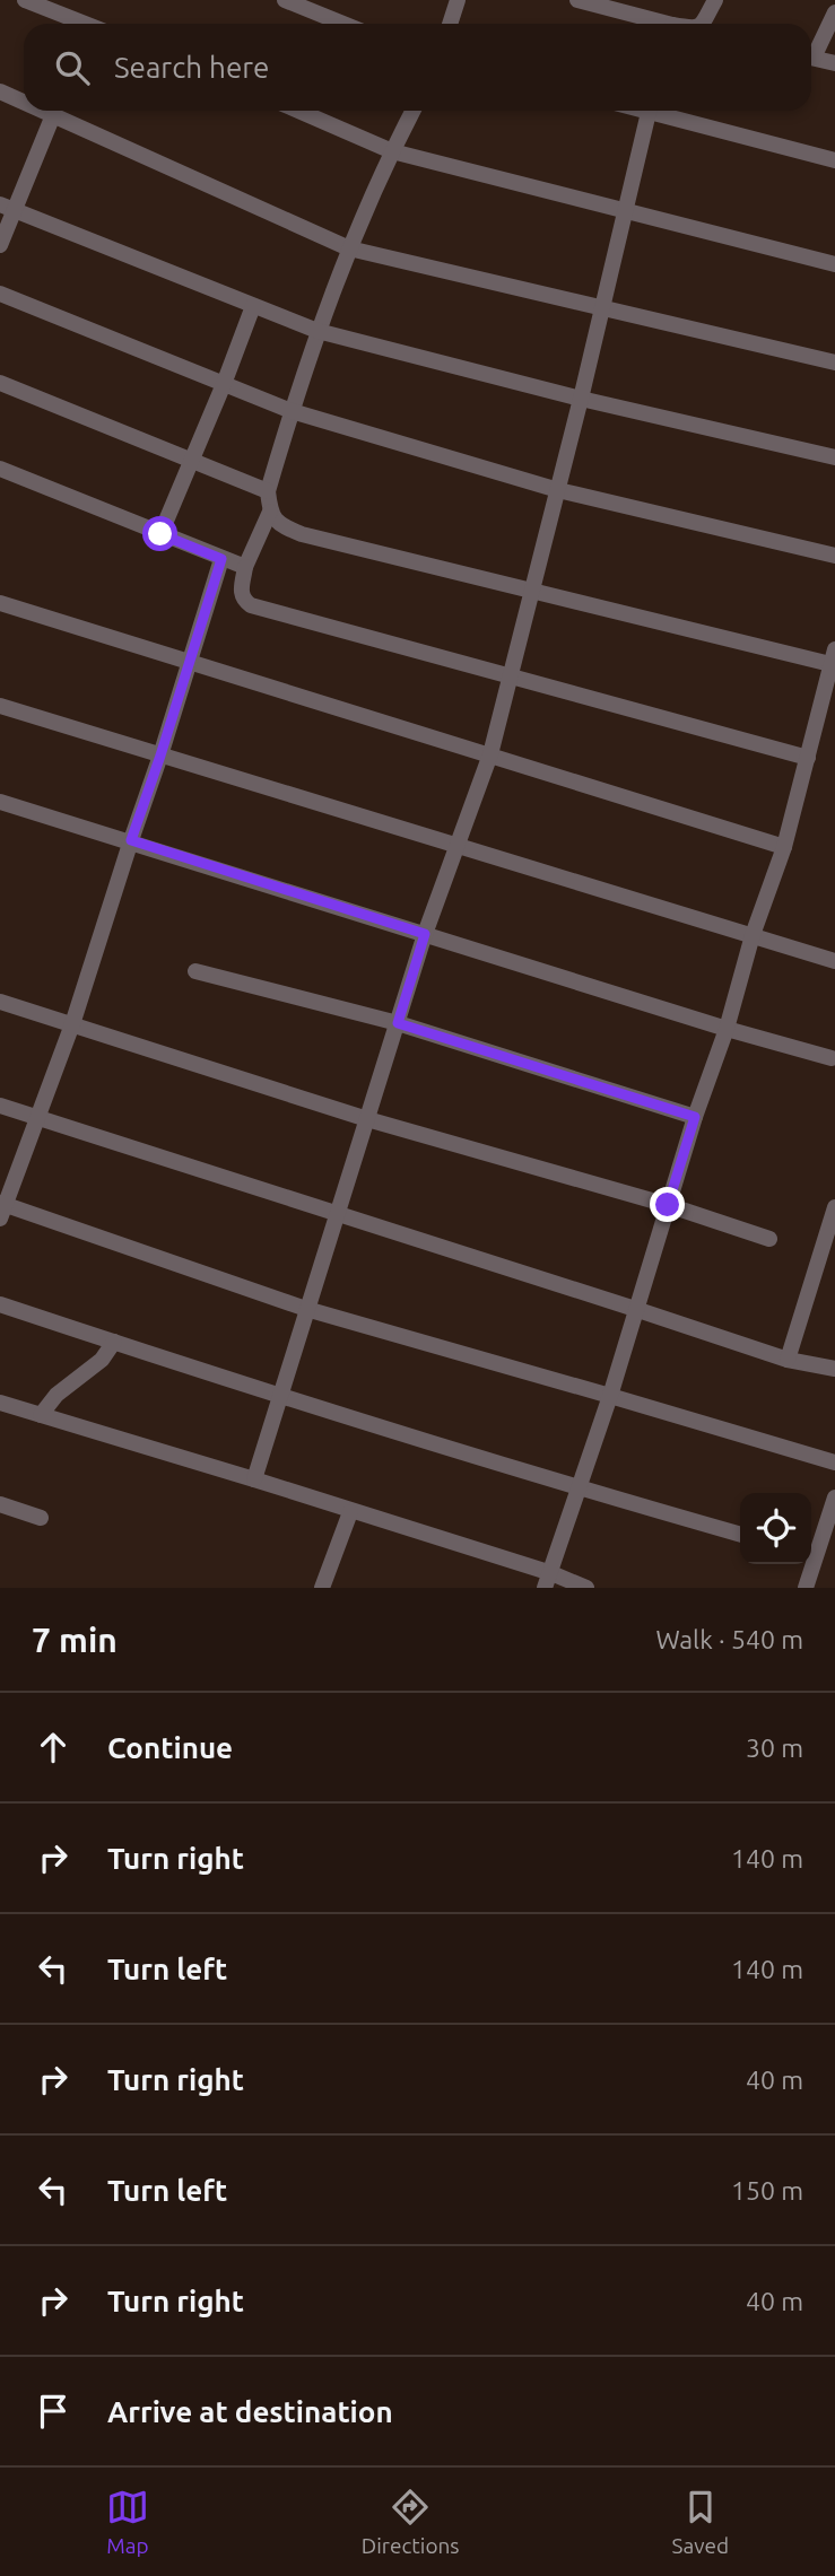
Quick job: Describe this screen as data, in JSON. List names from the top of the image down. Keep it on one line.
{"page":{"search":"Search here","heading":["7 min","Walk · 540 m"],"list":[["Continue","30 m"],["Turn right","140 m"],["Turn left","140 m"],["Turn right","40 m"],["Turn left","150 m"],["Turn right","40 m"],"Arrive at destination"],"nav":["Map","Directions","Saved"]}}
